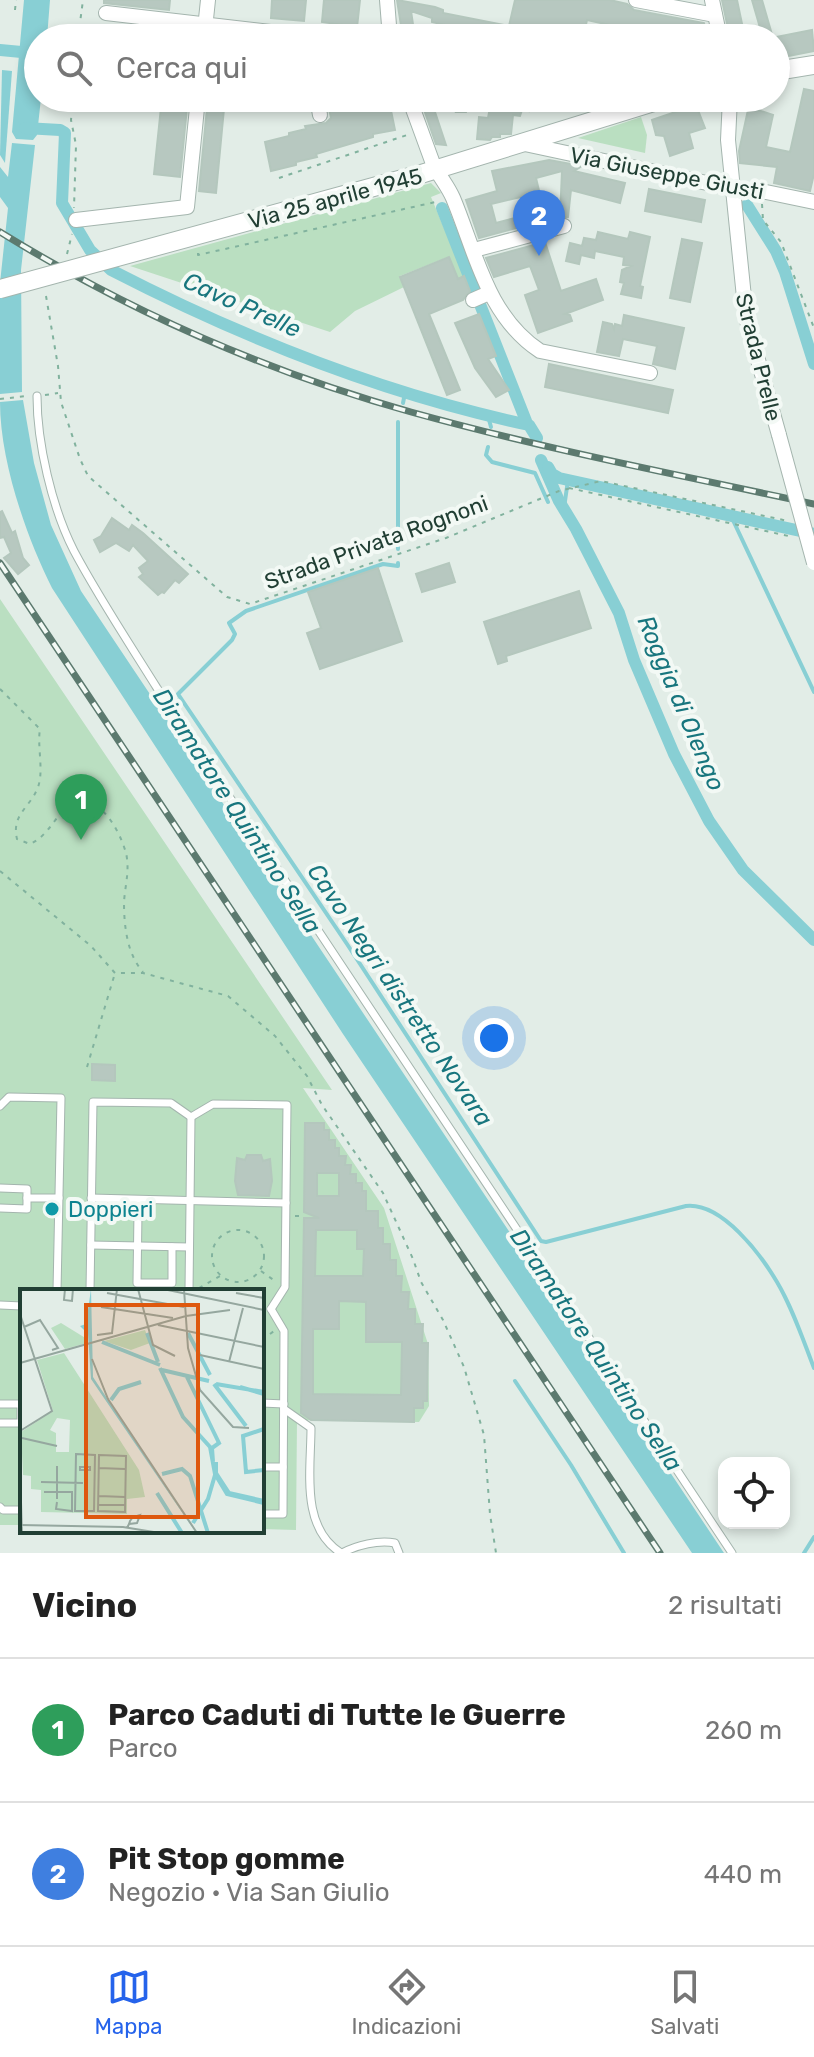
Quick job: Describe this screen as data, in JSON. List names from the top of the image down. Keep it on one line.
{"streets":{"street":["Via Giuseppe Giusti","Via 25 aprile 1945","Strada Prelle"],"path":["Strada Privata Rognoni"]},"crossings":[["Via Giuseppe Giusti","Via 25 aprile 1945"],["Via Giuseppe Giusti","Strada Prelle"]],"water":["Cavo Prelle","Roggia di Olengo","Diramatore Quintino Sella","Cavo Negri distretto Novara"],"places":["Doppieri"],"page":{"search":"Cerca qui","pins":["2","1"],"heading":["Vicino","2 risultati"],"list":[{"mark":"1","name":"Parco Caduti di Tutte le Guerre","note":"Parco","value":"260 m"},{"mark":"2","name":"Pit Stop gomme","note":"Negozio · Via San Giulio","value":"440 m"}],"nav":["Mappa","Indicazioni","Salvati"]}}
